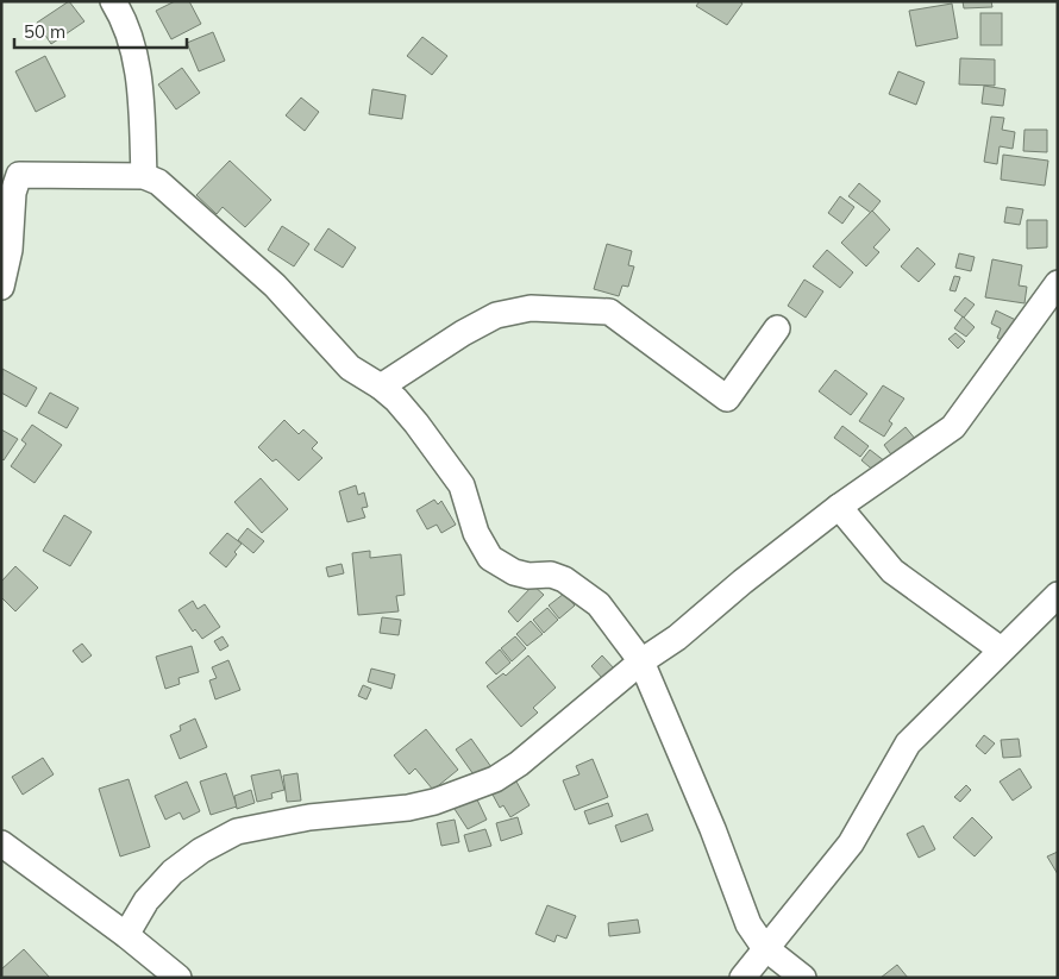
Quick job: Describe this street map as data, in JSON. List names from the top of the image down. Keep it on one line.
{"scale_bar":"50 m"}
